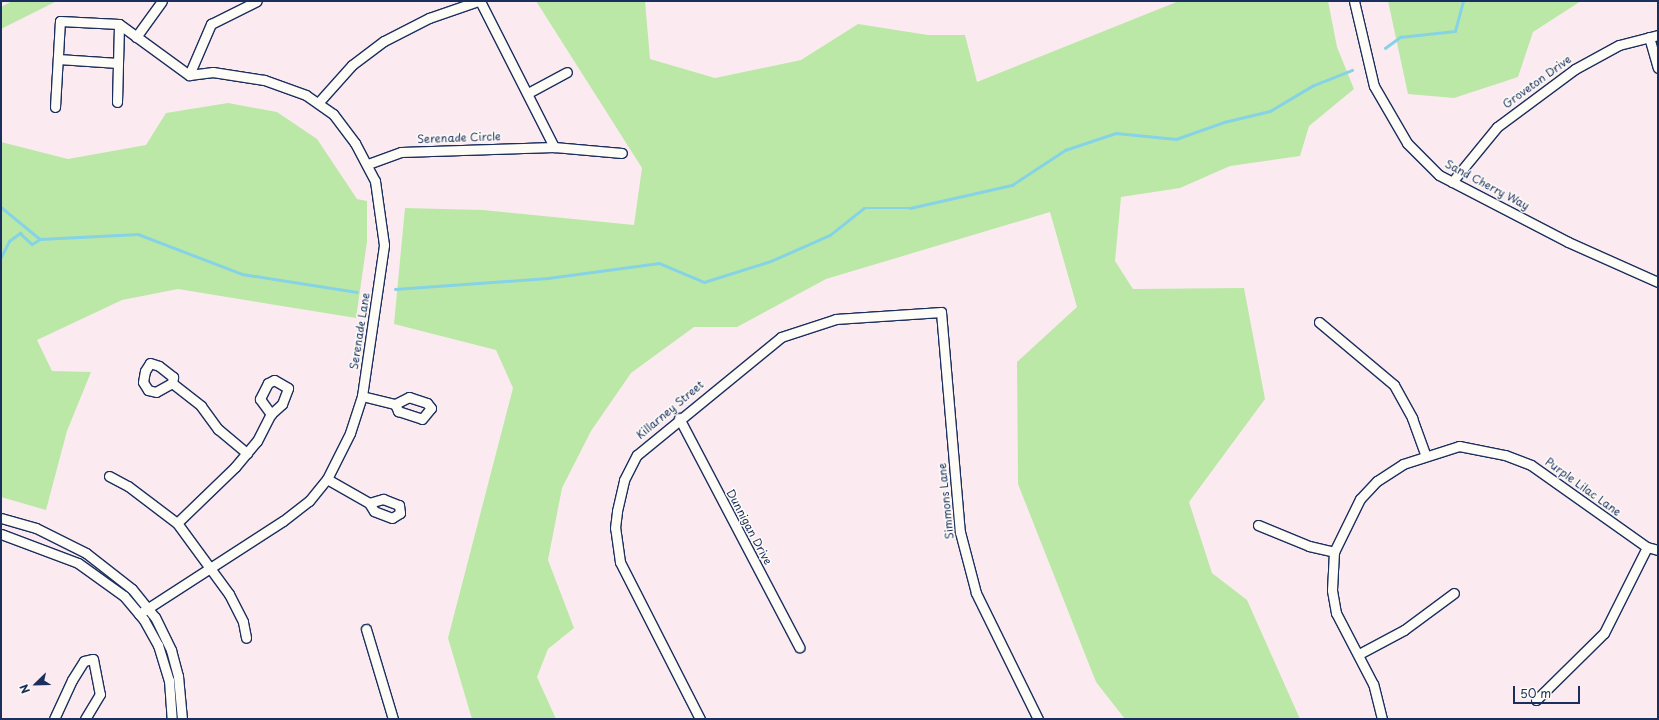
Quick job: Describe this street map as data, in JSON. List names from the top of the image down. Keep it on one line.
{"streets":{"street":["Groveton Drive","Serenade Circle","Sand Cherry Way","Serenade Lane","Killarney Street","Purple Lilac Lane","Simmons Lane","Dunnigan Drive"]},"crossings":[["Groveton Drive","Sand Cherry Way"],["Serenade Circle","Serenade Lane"],["Killarney Street","Simmons Lane"],["Killarney Street","Dunnigan Drive"]],"scale_bar":"50 m","north":"bottom left"}
